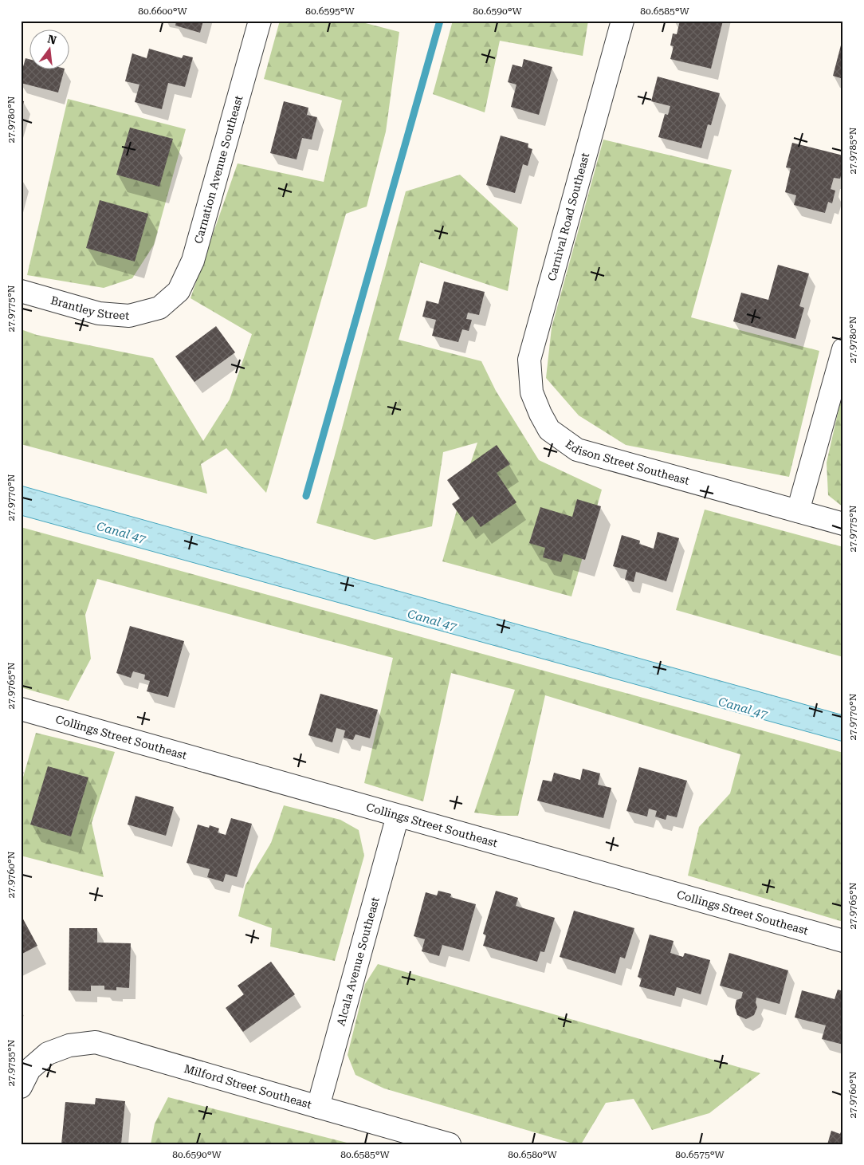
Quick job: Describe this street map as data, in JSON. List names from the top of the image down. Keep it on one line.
{"streets":{"street":["Carnation Avenue Southeast","Carnival Road Southeast","Brantley Street","Edison Street Southeast","Collings Street Southeast","Alcala Avenue Southeast","Milford Street Southeast"]},"crossings":[["Carnation Avenue Southeast","Brantley Street"],["Carnival Road Southeast","Edison Street Southeast"],["Collings Street Southeast","Alcala Avenue Southeast"],["Alcala Avenue Southeast","Milford Street Southeast"]],"water":["Canal 47"],"north":"top","coordinates":["80.6600°W","80.6595°W","80.6590°W","80.6585°W","27.9780°N","27.9785°N","27.9775°N","27.9770°N","27.9765°N","27.9760°N","27.9755°N","80.6580°W","80.6575°W"]}
